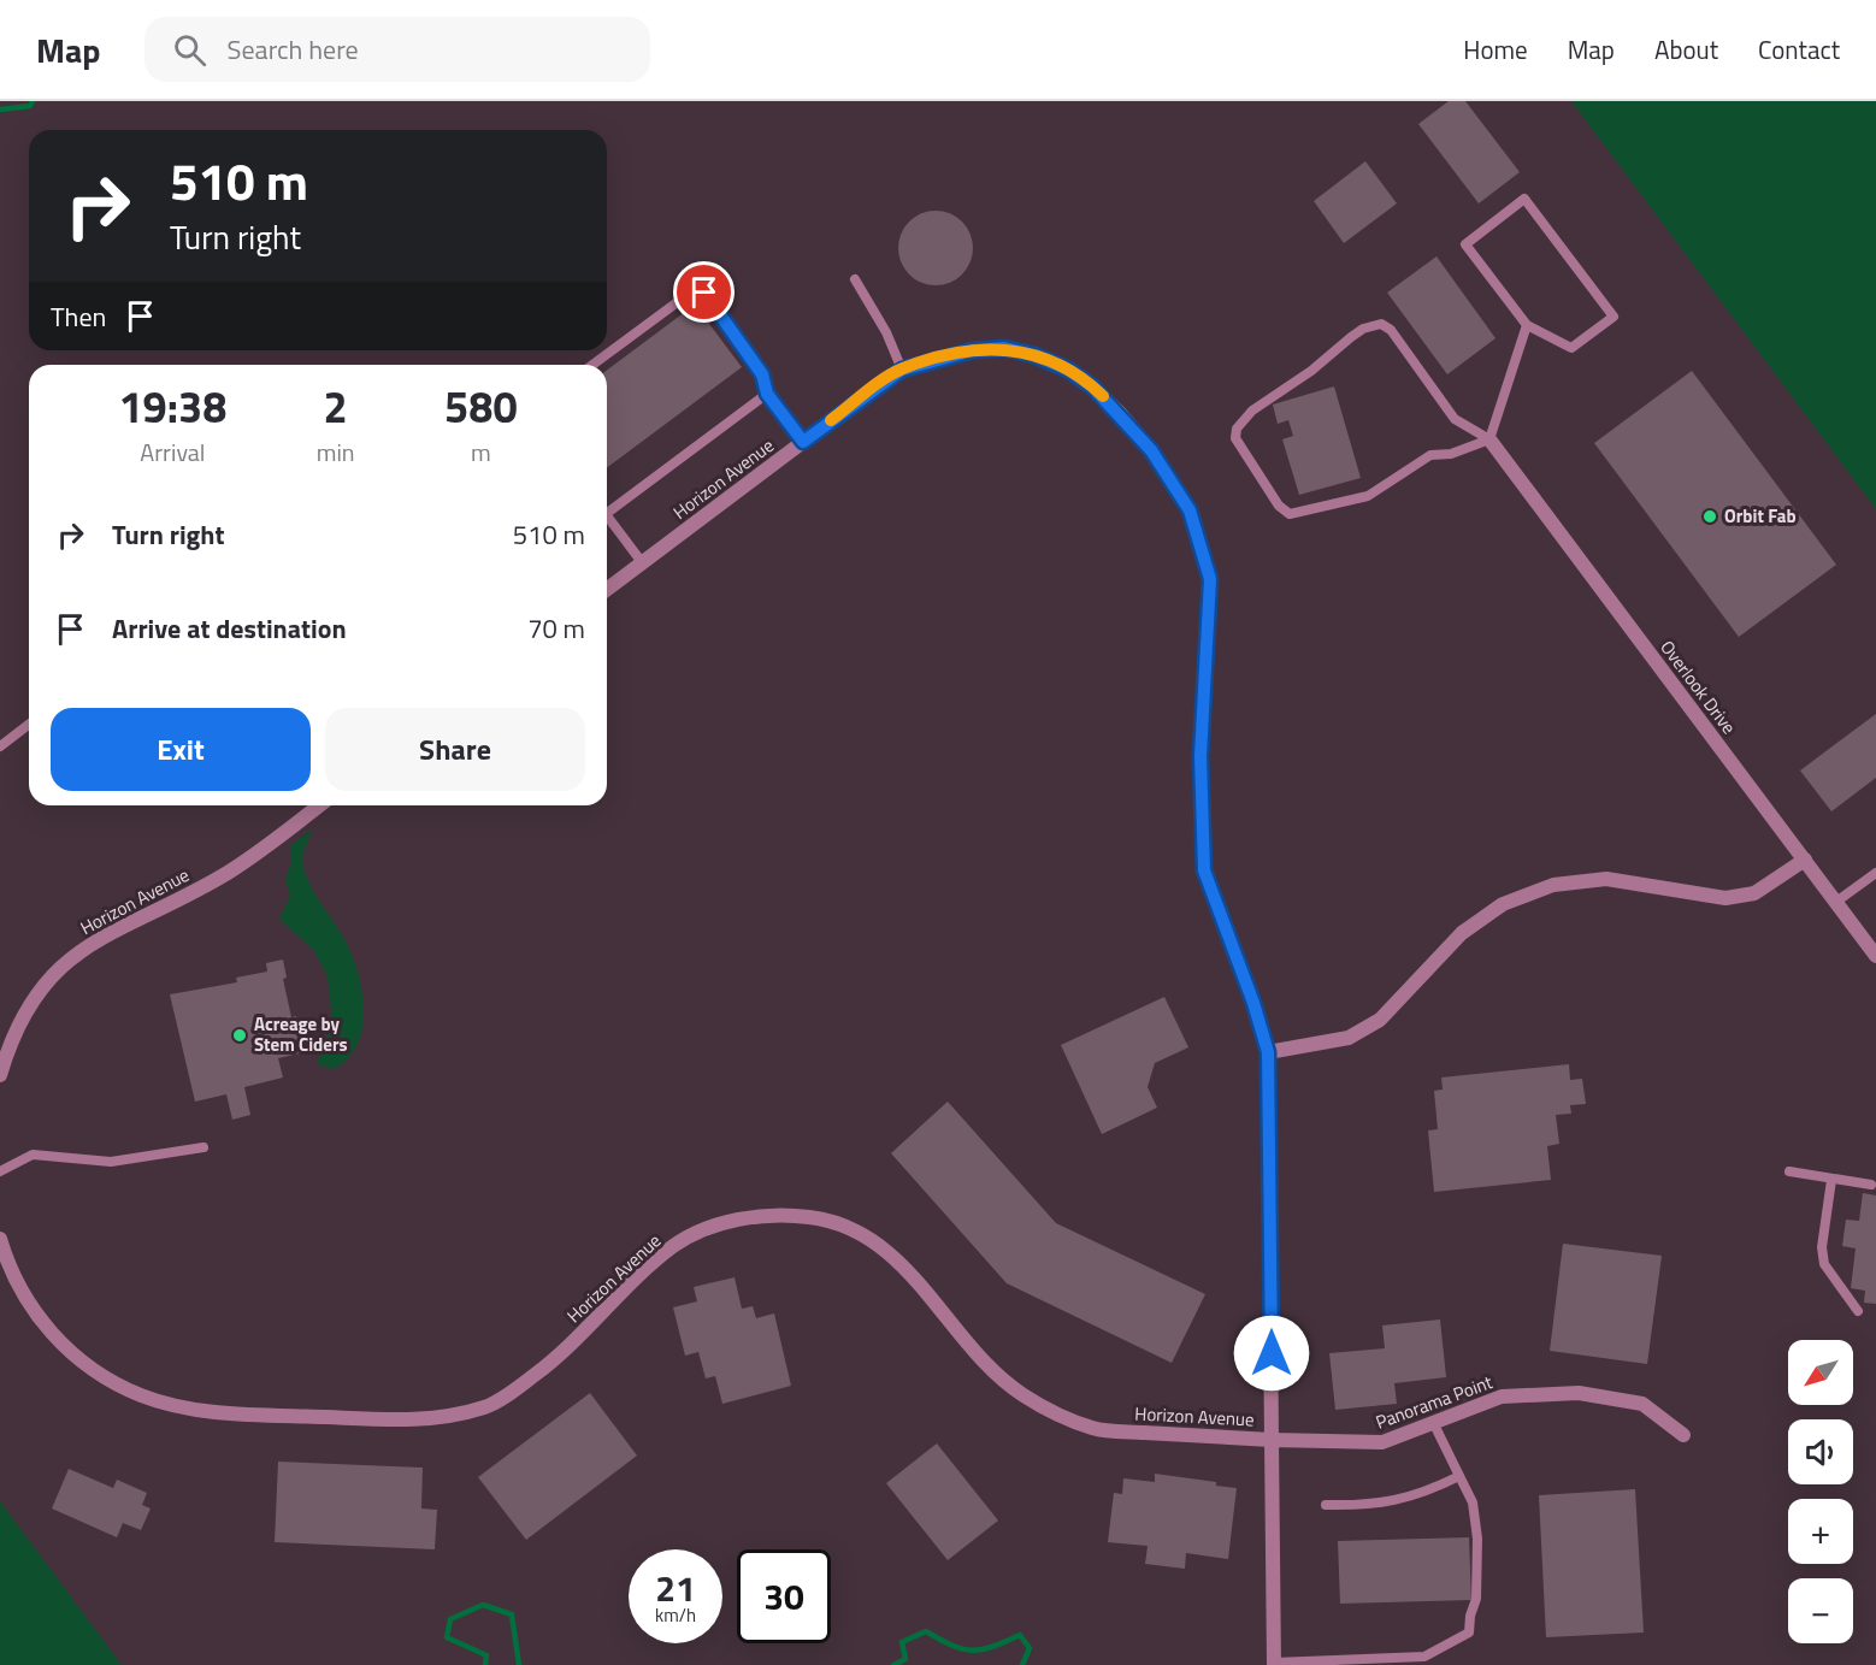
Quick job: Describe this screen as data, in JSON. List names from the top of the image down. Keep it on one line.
{"streets":{"street":["Horizon Avenue","Overlook Drive","Panorama Point"]},"crossings":[["Horizon Avenue","Panorama Point"]],"places":["Orbit Fab","Acreage by Stem Ciders"],"north":"bottom left","page":{"header":"Map","search":"Search here","nav":["Home","Map","About","Contact"],"turn":["510 m","Turn right"],"then":"Then","eta":["19:38","Arrival","2","min","580","m"],"list":[{"name":"Turn right","value":"510 m"},{"name":"Arrive at destination","value":"70 m"}],"buttons":["Exit","Share"],"map_buttons":["+","−"],"speed":"21 km/h","limit":"30"}}
